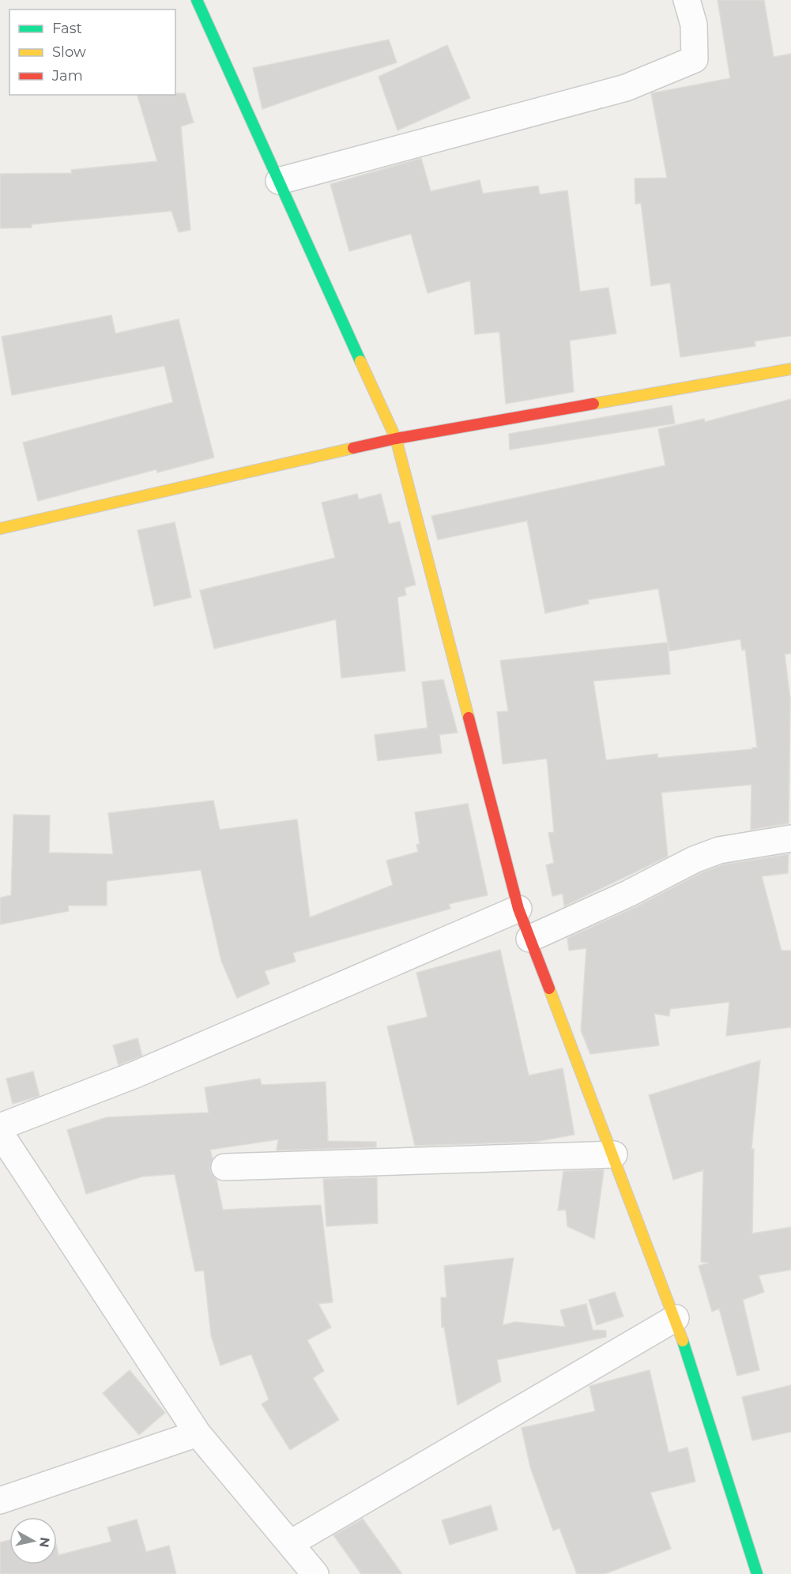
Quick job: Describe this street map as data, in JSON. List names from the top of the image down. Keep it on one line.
{"legend":["Fast","Slow","Jam"],"north":"right"}
